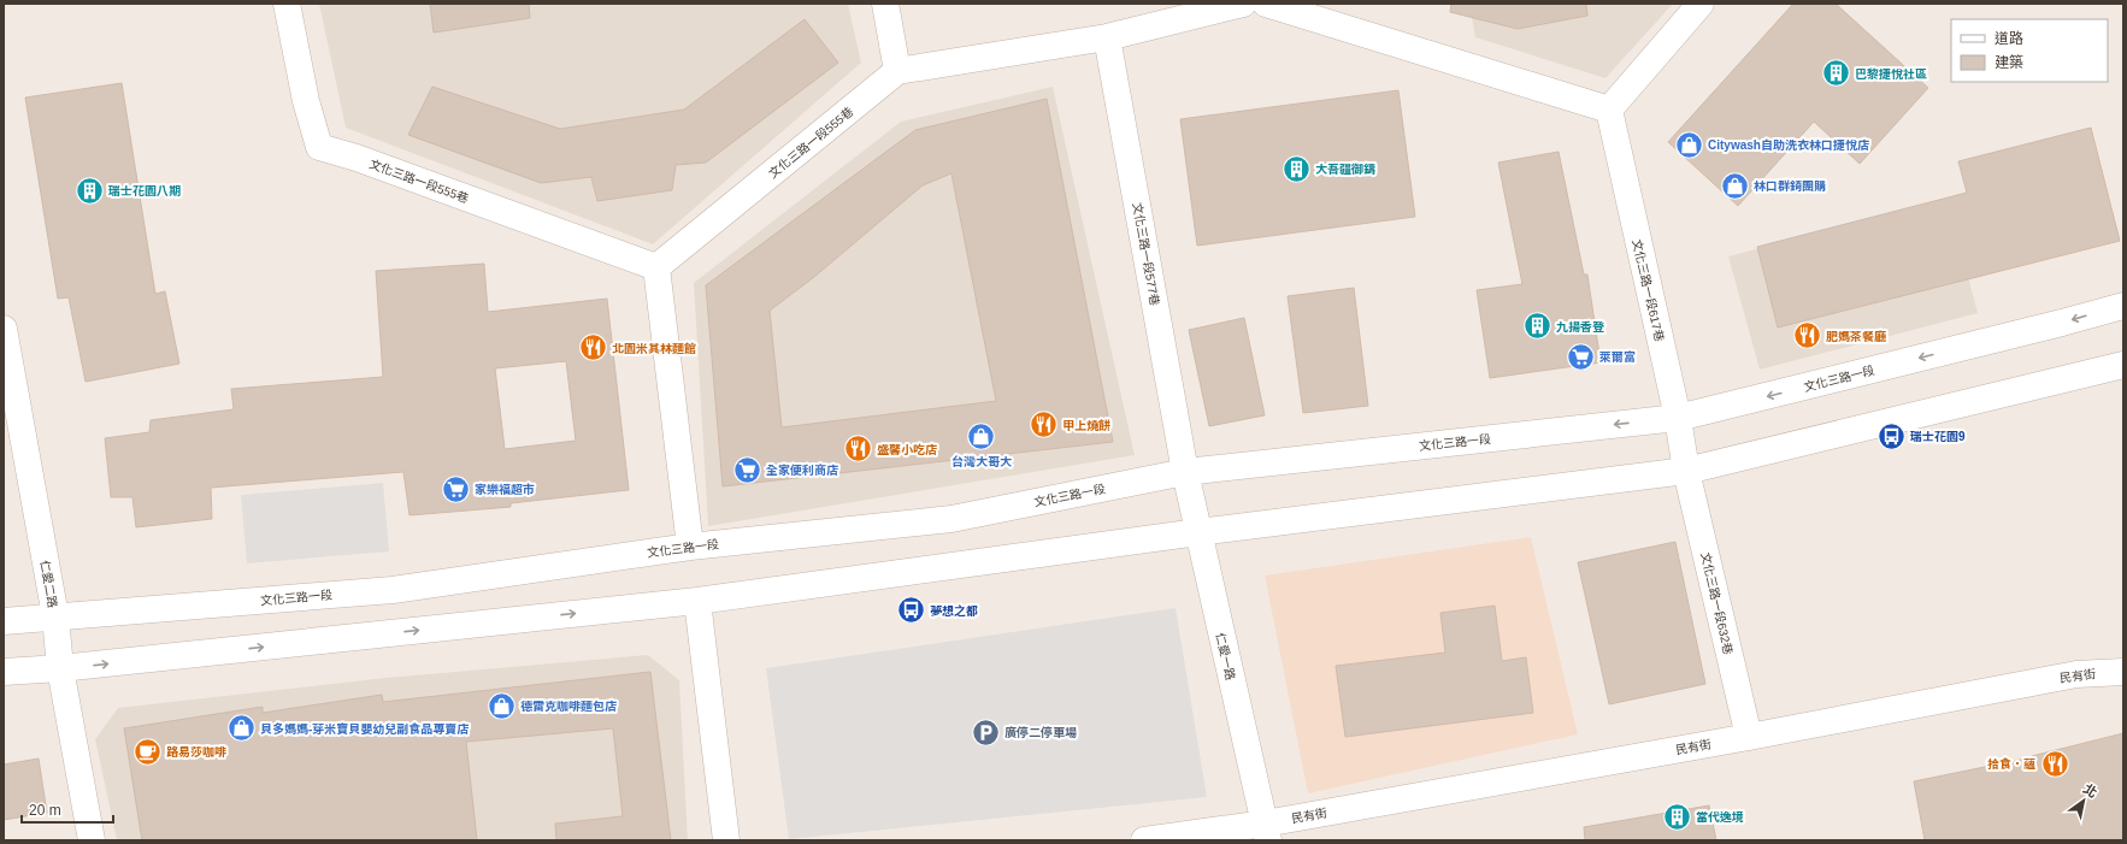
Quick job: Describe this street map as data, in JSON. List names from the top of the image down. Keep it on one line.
{"streets":{"street":["文化三路一段555巷","文化三路一段577巷","文化三路一段617巷","文化三路一段","仁愛二路","文化三路一段632巷","仁愛一路","民有街"]},"crossings":[["文化三路一段577巷","文化三路一段"],["文化三路一段577巷","仁愛一路"],["文化三路一段617巷","文化三路一段"],["文化三路一段617巷","文化三路一段632巷"],["文化三路一段","仁愛二路"],["文化三路一段","仁愛一路"],["文化三路一段632巷","民有街"],["仁愛一路","民有街"]],"places":{"building":["巴黎捷悅社區","大吾疆御鑄","瑞士花園八期","九揚香登","當代逸境"],"shop":["Citywash自助洗衣林口捷悅店","林口群錡團購","台灣大哥大","德雷克咖啡麵包店","貝多媽媽-芽米寶貝嬰幼兒副食品專賣店"],"restaurant":["肥媽茶餐廳","北園米其林麵館","甲上燒餅","盛馨小吃店","拾食．蘊"],"supermarket":["萊爾富","全家便利商店","家樂福超市"],"bus stop":["瑞士花園9","夢想之都"],"parking":["廣停二停車場"],"cafe":["路易莎咖啡"]},"legend":["道路","建築"],"scale_bar":"20 m","north":"top right"}
